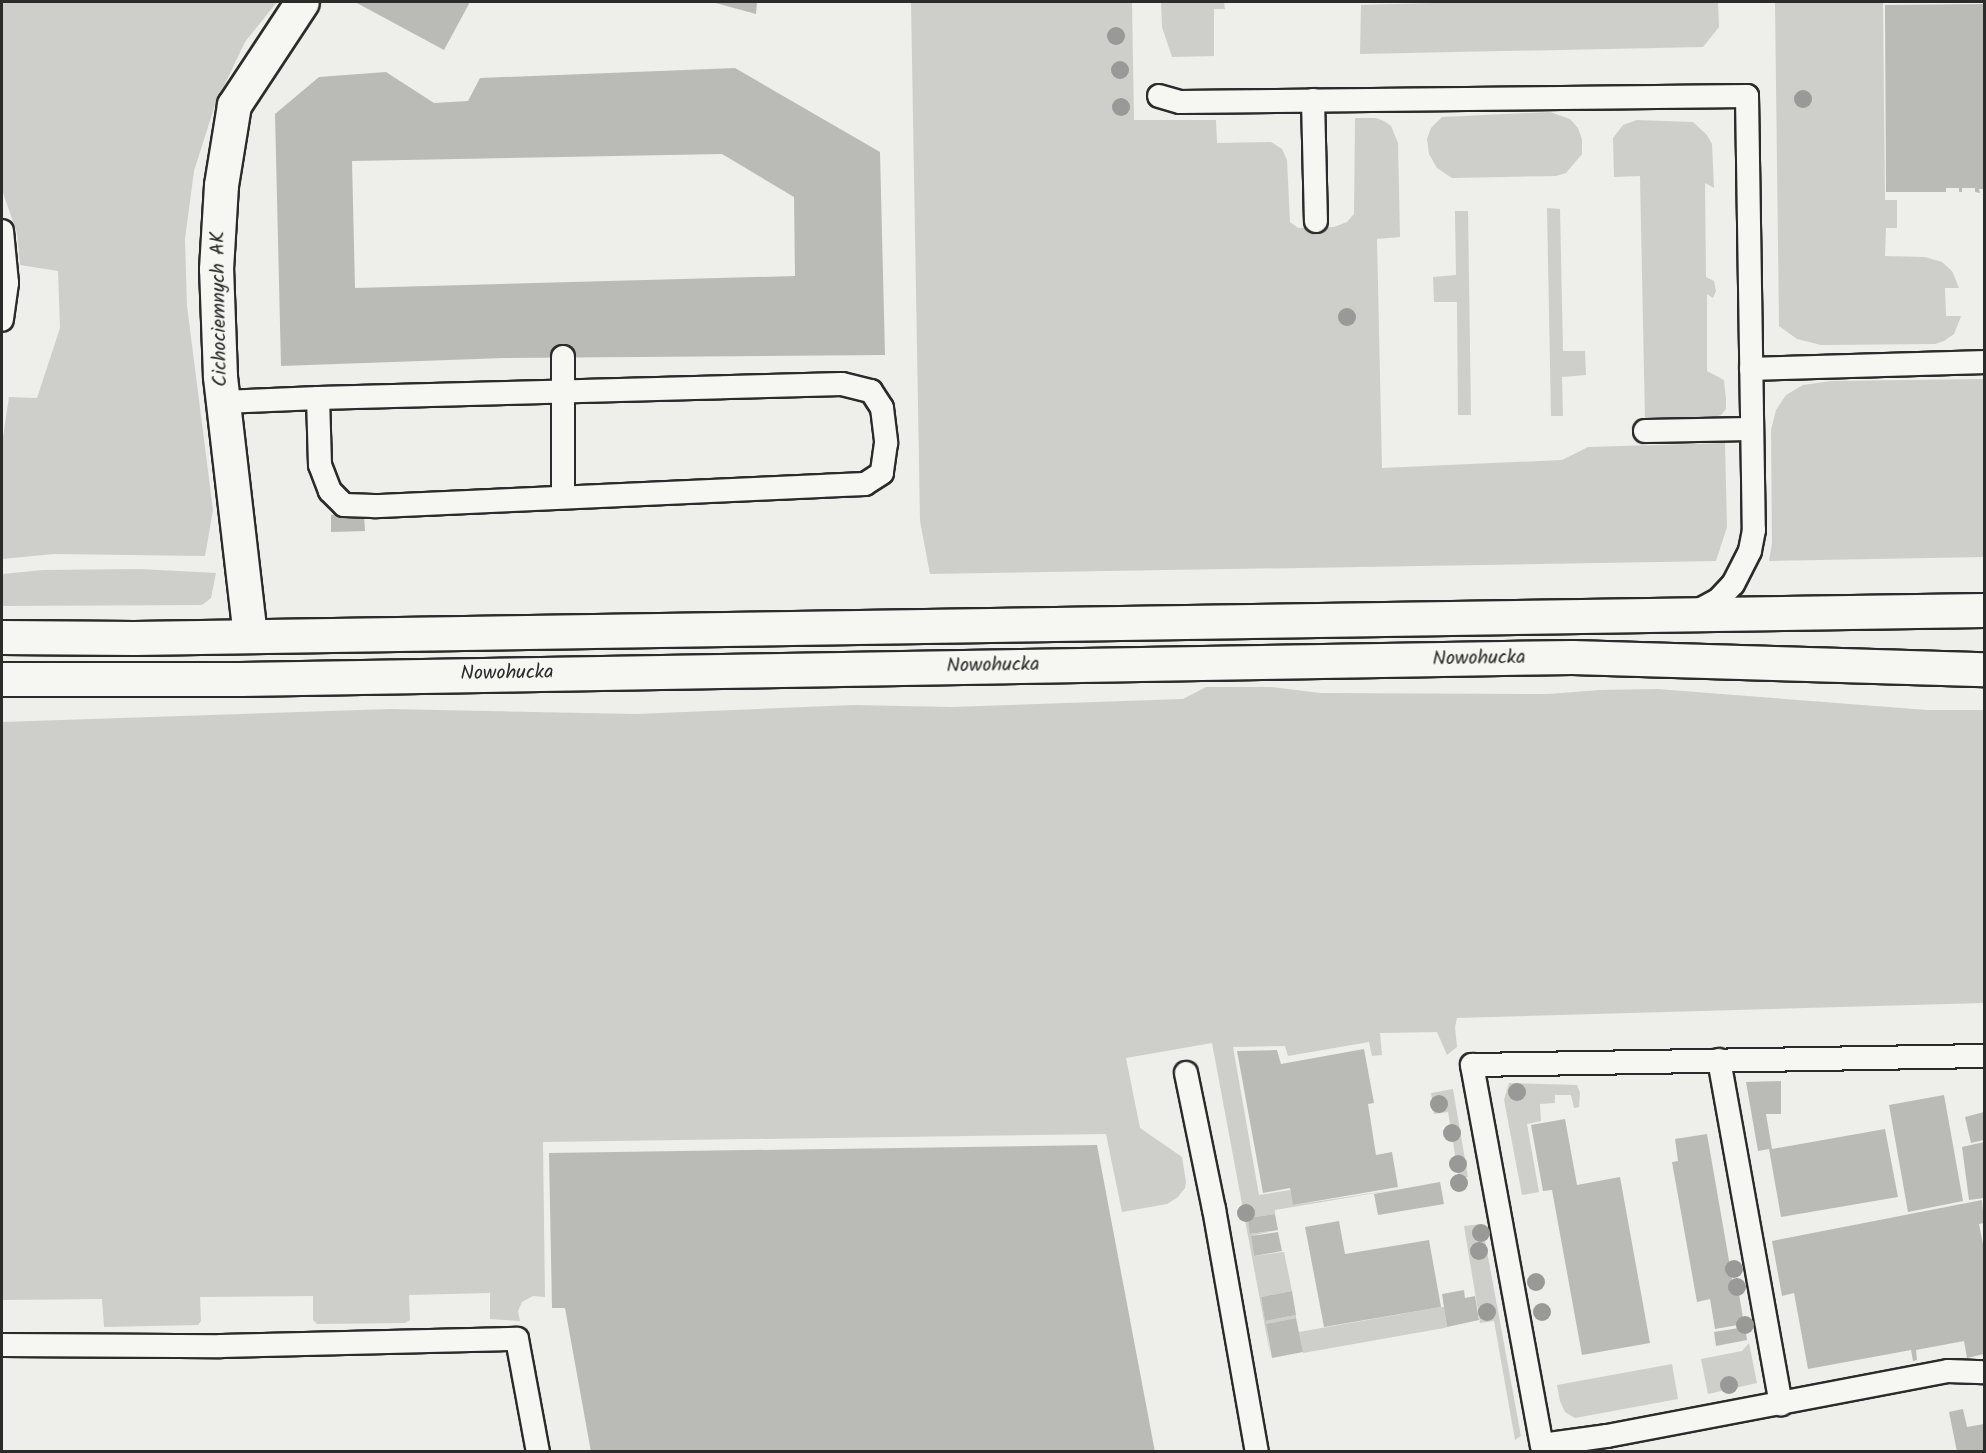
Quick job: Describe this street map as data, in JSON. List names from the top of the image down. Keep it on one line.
{"streets":{"main road":["Cichociemnych AK","Nowohucka"]}}
